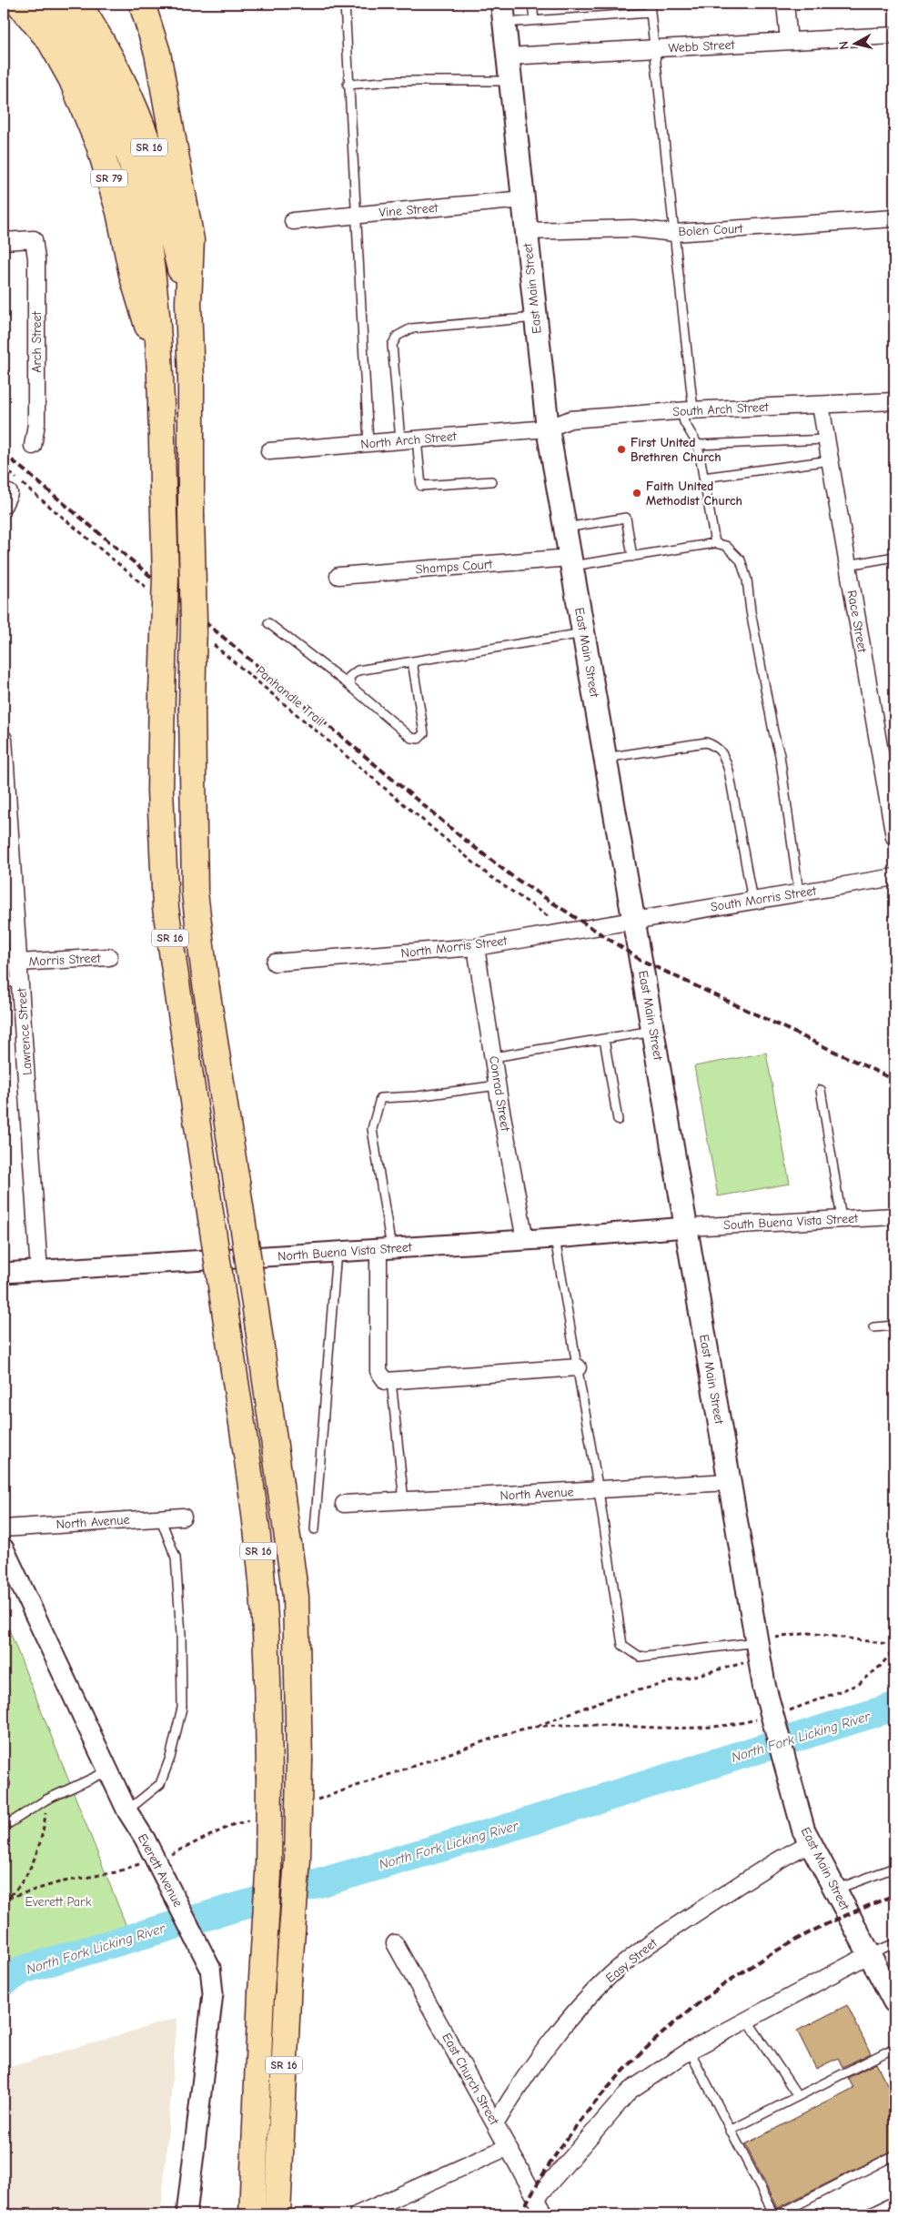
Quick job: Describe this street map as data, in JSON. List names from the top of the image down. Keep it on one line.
{"streets":{"highway":["SR 16","SR 79"],"main road":["East Main Street"],"street":["Webb Street","Vine Street","Bolen Court","Arch Street","South Arch Street","North Arch Street","Shamps Court","Race Street","South Morris Street","North Morris Street","Morris Street","Lawrence Street","Conrad Street","South Buena Vista Street","North Buena Vista Street","North Avenue","Everett Avenue","Easy Street","East Church Street"],"path":["Panhandle Trail"]},"crossings":[["Webb Street","East Main Street"],["SR 16","SR 79"],["Vine Street","East Main Street"],["Bolen Court","East Main Street"],["East Main Street","South Arch Street"],["East Main Street","North Arch Street"],["East Main Street","Shamps Court"],["East Main Street","South Morris Street"],["East Main Street","North Morris Street"],["East Main Street","South Buena Vista Street"],["East Main Street","North Buena Vista Street"],["East Main Street","North Avenue"],["East Main Street","Easy Street"],["South Arch Street","North Arch Street"],["South Arch Street","Race Street"],["Panhandle Trail","North Morris Street"],["South Morris Street","North Morris Street"],["North Morris Street","Conrad Street"],["Morris Street","Lawrence Street"],["Lawrence Street","North Buena Vista Street"],["Conrad Street","North Buena Vista Street"],["South Buena Vista Street","North Buena Vista Street"],["Easy Street","East Church Street"]],"water":["North Fork Licking River"],"parks":["Everett Park"],"places":["First United Brethren Church","Faith United Methodist Church"],"north":"left"}
